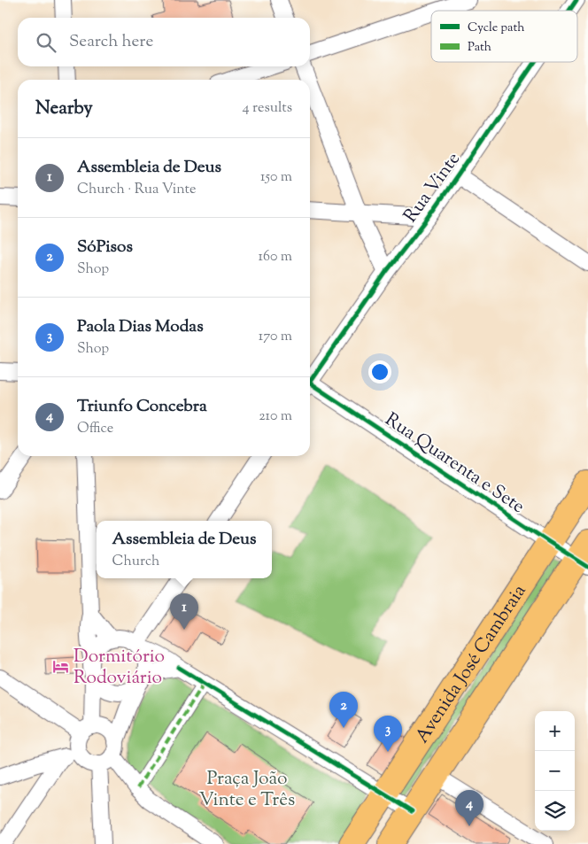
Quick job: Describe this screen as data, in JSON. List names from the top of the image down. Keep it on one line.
{"streets":{"main road":["Avenida José Cambraia"],"street":["Rua Vinte","Rua Quarenta e Sete"]},"crossings":[["Rua Quarenta e Sete","Avenida José Cambraia"]],"parks":["Praça João Vinte e Três"],"places":{"hotel":["Dormitório Rodoviário"]},"legend":["Cycle path","Path"],"page":{"search":"Search here","heading":["Nearby","4 results"],"list":[{"mark":"1","name":"Assembleia de Deus","note":"Church · Rua Vinte","value":"150 m"},{"mark":"2","name":"SóPisos","note":"Shop","value":"160 m"},{"mark":"3","name":"Paola Dias Modas","note":"Shop","value":"170 m"},{"mark":"4","name":"Triunfo Concebra","note":"Office","value":"210 m"}],"popup":["Assembleia de Deus","Church"],"pins":["1","2","3","4"],"map_buttons":["+","−"]}}
